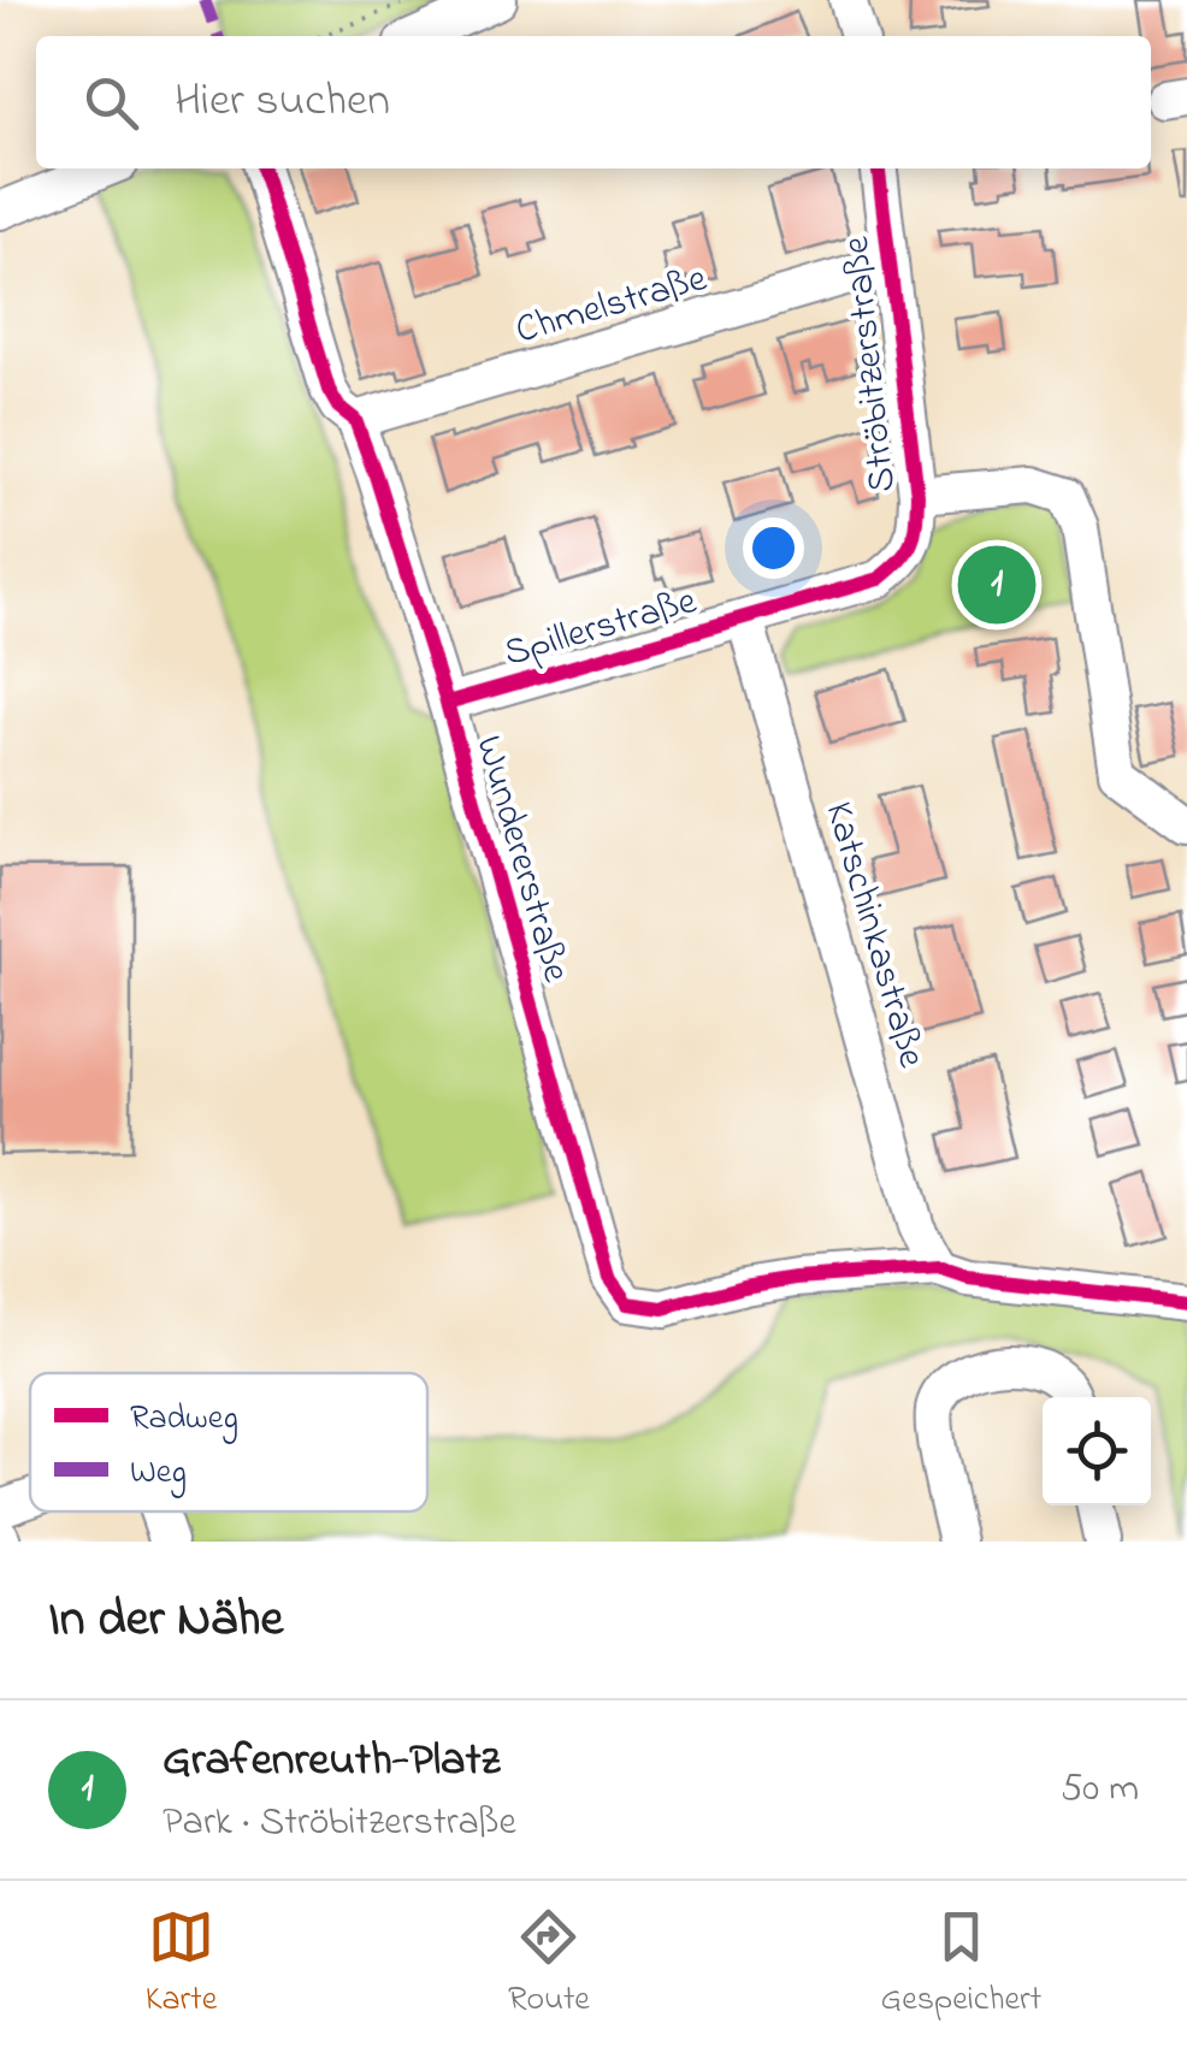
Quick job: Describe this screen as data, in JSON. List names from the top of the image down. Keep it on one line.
{"streets":{"street":["Chmelstraße","Ströbitzerstraße","Spillerstraße","Wundererstraße","Katschinkastraße"]},"crossings":[["Chmelstraße","Ströbitzerstraße"],["Chmelstraße","Wundererstraße"],["Ströbitzerstraße","Spillerstraße"],["Spillerstraße","Wundererstraße"],["Spillerstraße","Katschinkastraße"],["Wundererstraße","Katschinkastraße"]],"legend":["Radweg","Weg"],"page":{"search":"Hier suchen","pins":"1","heading":"In der Nähe","list":[{"mark":"1","name":"Grafenreuth-Platz","note":"Park · Ströbitzerstraße","value":"50 m"}],"nav":["Karte","Route","Gespeichert"]}}
